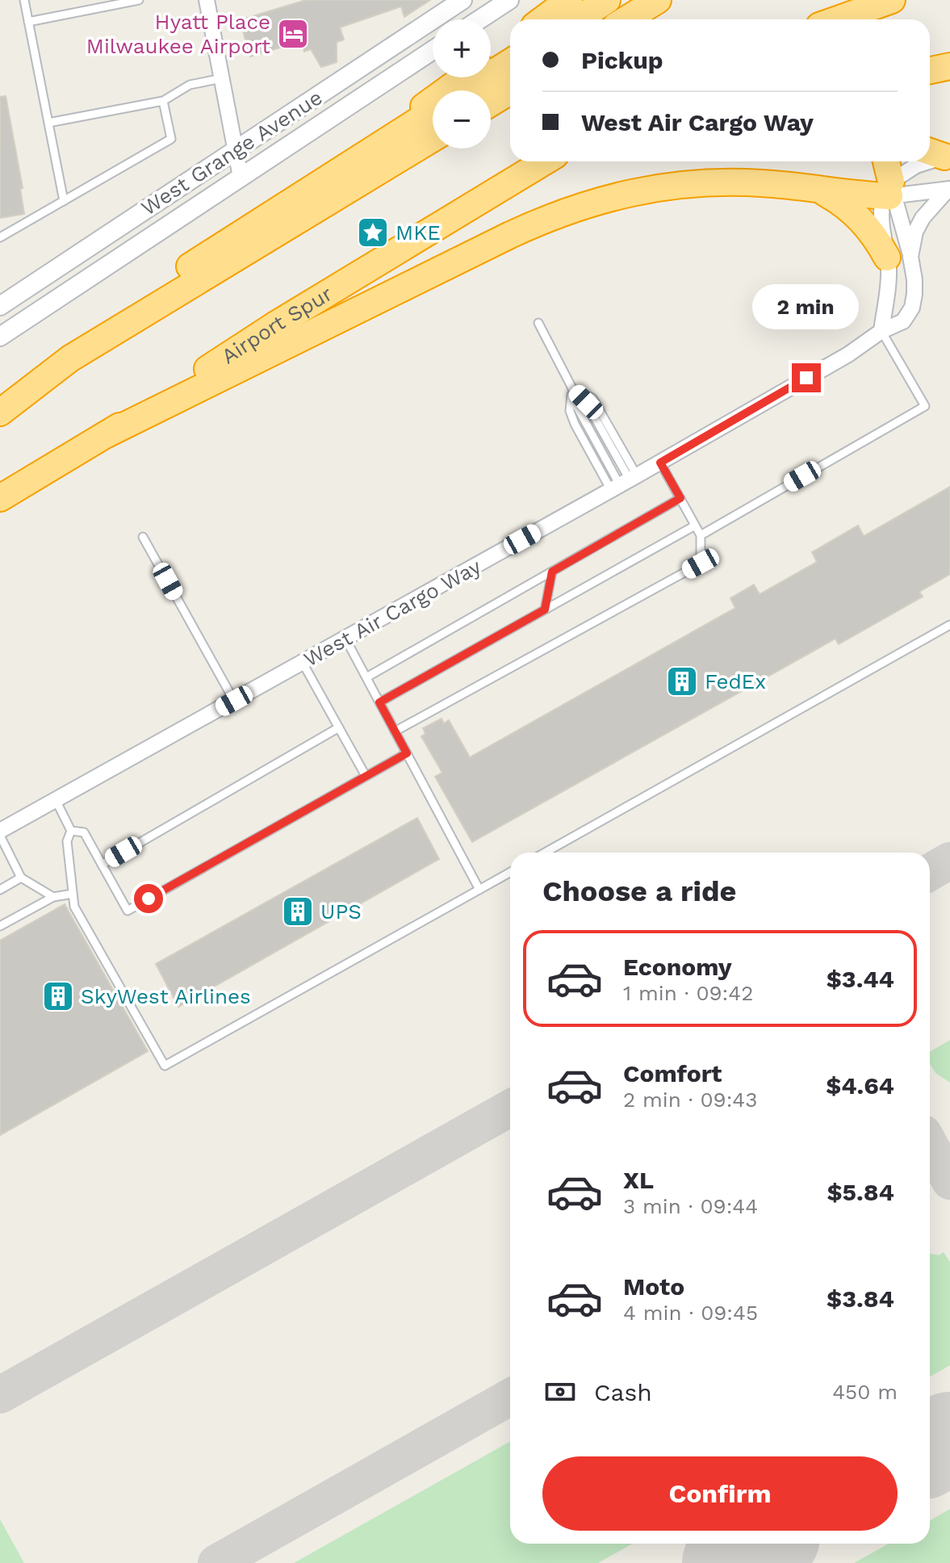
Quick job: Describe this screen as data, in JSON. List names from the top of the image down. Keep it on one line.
{"streets":{"highway":["Airport Spur"],"street":["West Grange Avenue","West Air Cargo Way"]},"places":{"hotel":["Hyatt Place Milwaukee Airport"],"place":["MKE"],"building":["FedEx","UPS","SkyWest Airlines"]},"page":{"map_buttons":["+","−"],"banner":["Pickup","West Air Cargo Way"],"bubble":"2 min","heading":"Choose a ride","list":[{"name":"Economy","note":"1 min · 09:42","value":"$3.44"},{"name":"Comfort","note":"2 min · 09:43","value":"$4.64"},{"name":"XL","note":"3 min · 09:44","value":"$5.84"},{"name":"Moto","note":"4 min · 09:45","value":"$3.84"}],"pay":["Cash","450 m"],"buttons":"Confirm"}}
